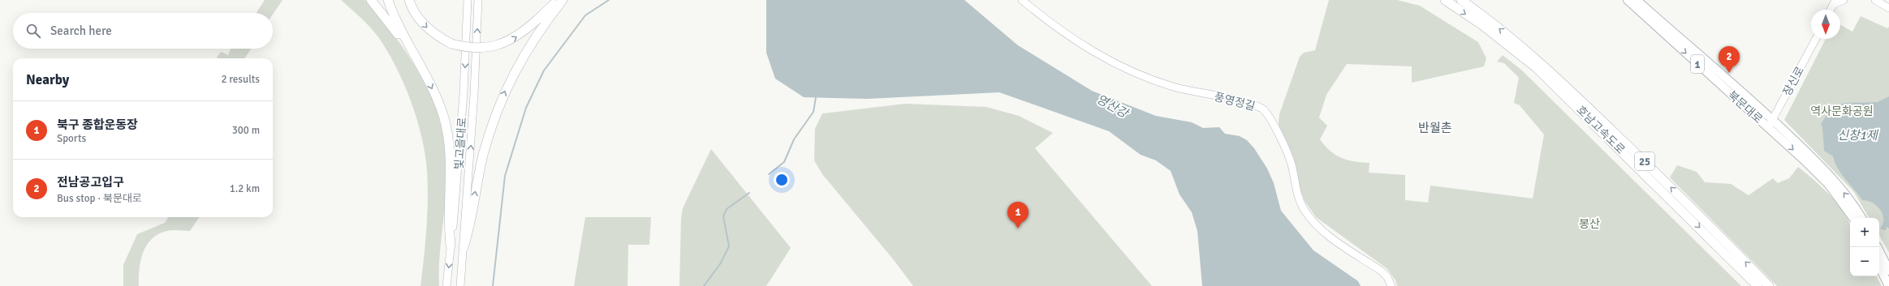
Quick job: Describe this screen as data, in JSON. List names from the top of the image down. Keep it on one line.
{"streets":{"highway":["호남고속도로","25"],"main road":["1","장신로","풍영정길","북문대로","빛고을대로"]},"crossings":[["장신로","북문대로"]],"districts":["반월촌"],"water":["영산강","신창1제"],"parks":["역사문화공원","봉산"],"north":"bottom","page":{"search":"Search here","pins":["2","1"],"heading":["Nearby","2 results"],"list":[{"mark":"1","name":"북구 종합운동장","note":"Sports","value":"300 m"},{"mark":"2","name":"전남공고입구","note":"Bus stop · 북문대로","value":"1.2 km"}],"map_buttons":["+","−"]}}
